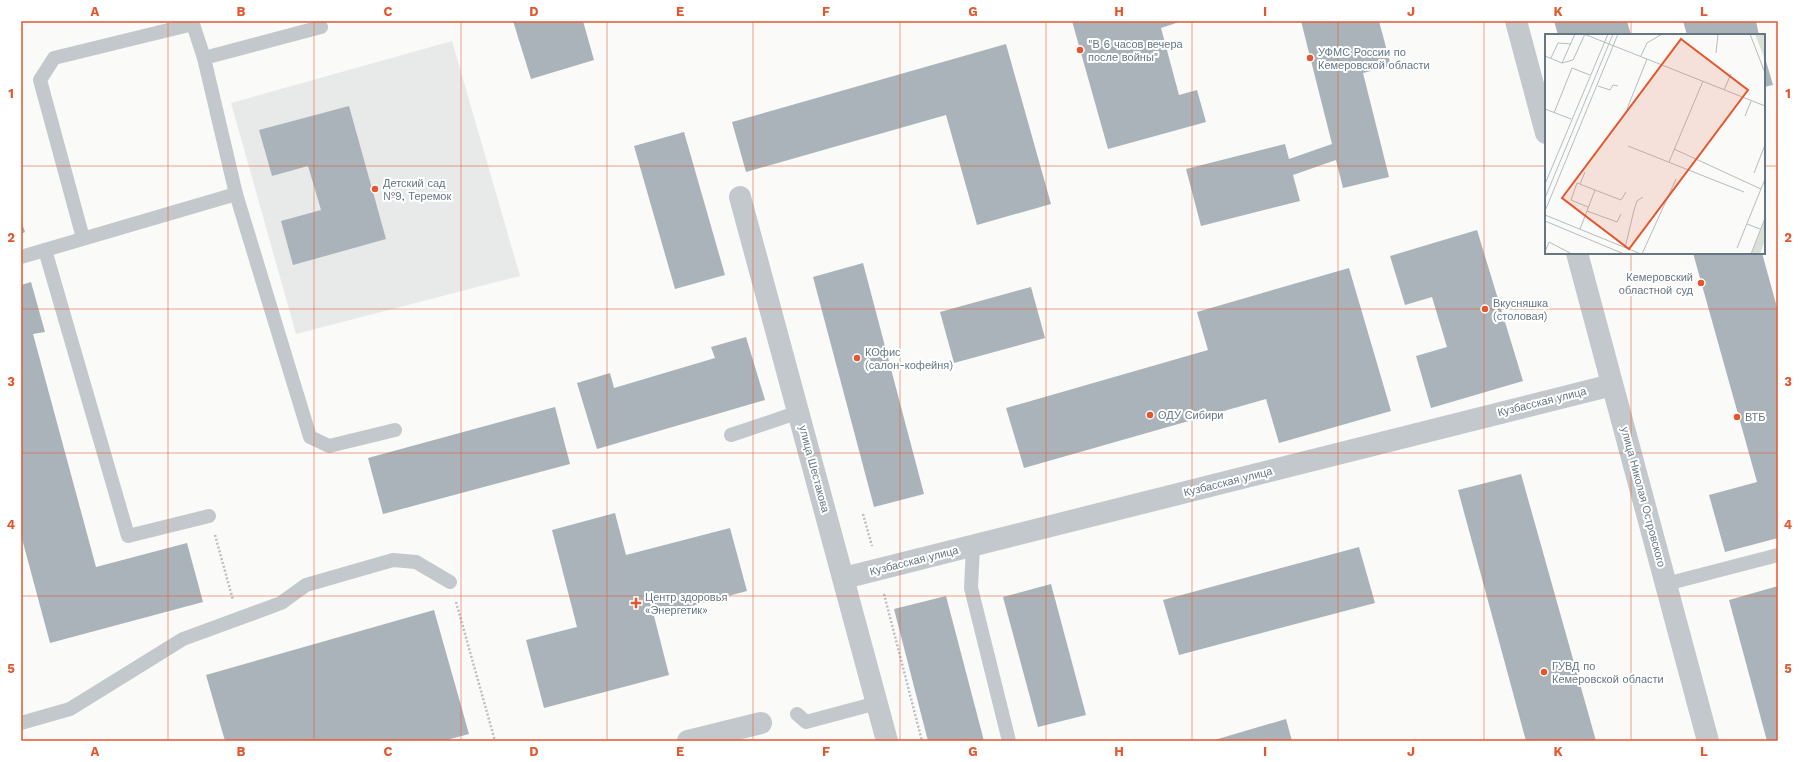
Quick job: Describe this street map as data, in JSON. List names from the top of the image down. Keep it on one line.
{"streets":{"street":["Кузбасская улица","улица Шестакова","улица Николая Островского"]},"crossings":[["Кузбасская улица","улица Шестакова"],["Кузбасская улица","улица Николая Островского"]],"places":{"other":["\"В 6 часов вечера после войны\"","УФМС России по Кемеровской области","Детский сад №9, Теремок","Кемеровский областной суд","Вкусняшка (столовая)","КОфис (салон-кофейня)","ОДУ Сибири","ВТБ","ГУВД по Кемеровской области"],"health":["Центр здоровья «Энергетик»"]},"grid":{"columns":["A","B","C","D","E","F","G","H","I","J","K","L"],"rows":["1","2","3","4","5"]}}
